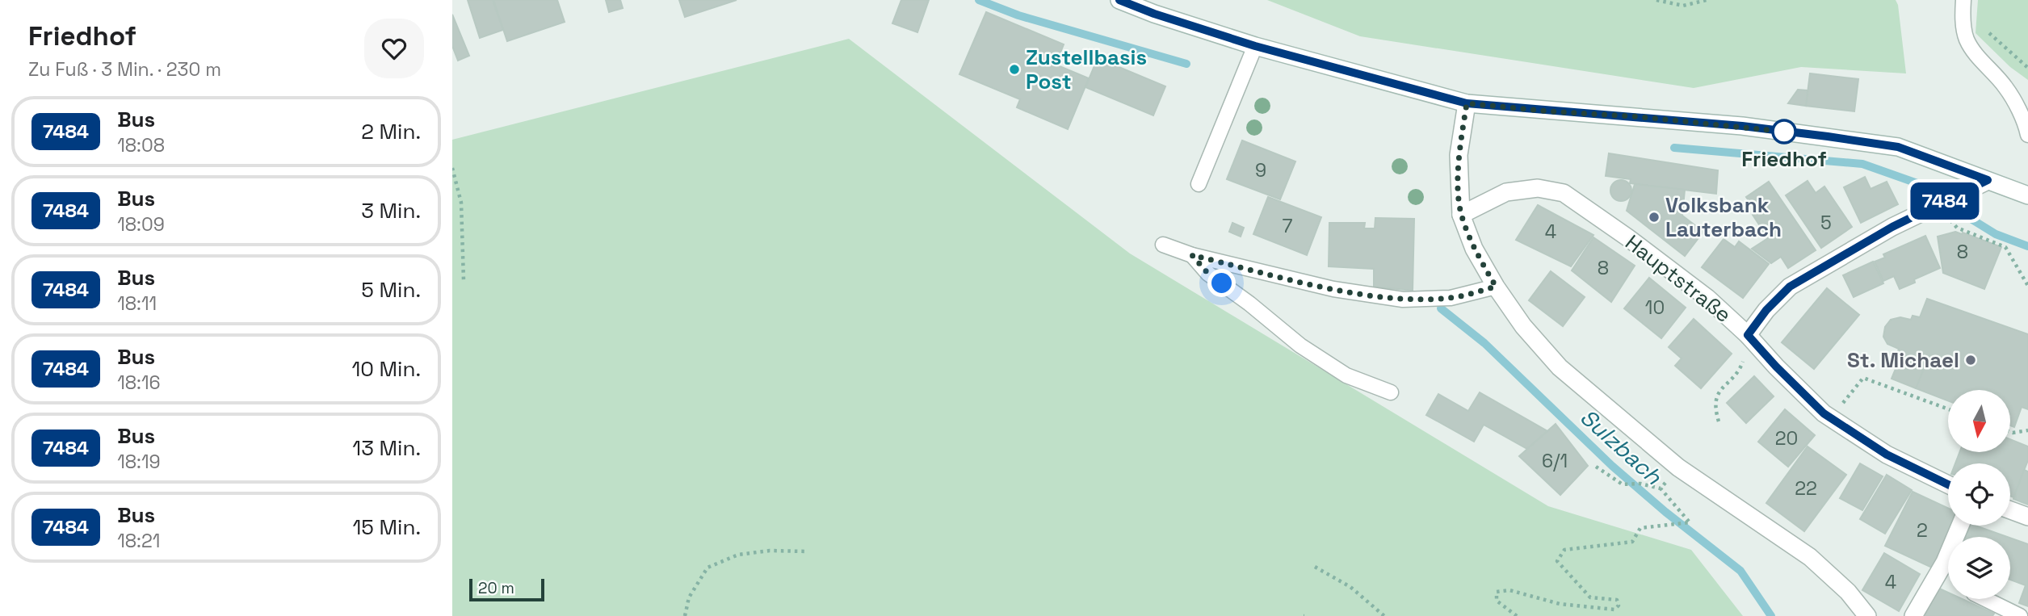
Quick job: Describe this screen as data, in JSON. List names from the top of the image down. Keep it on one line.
{"streets":{"street":["Hauptstraße"]},"water":["Sulzbach"],"places":["Zustellbasis Post","Friedhof","Volksbank Lauterbach","St. Michael"],"lines":["bus line 7484"],"house_numbers":["9","5","7","4","8","8","10","20","6/1","22","2","4"],"scale_bar":"20 m","north":"bottom","page":{"heading":["Friedhof","Zu Fuß · 3 Min. · 230 m"],"on_map":"7484","list":[{"mark":"7484","name":"Bus","note":"18:08","value":"2 Min."},{"mark":"7484","name":"Bus","note":"18:09","value":"3 Min."},{"mark":"7484","name":"Bus","note":"18:11","value":"5 Min."},{"mark":"7484","name":"Bus","note":"18:16","value":"10 Min."},{"mark":"7484","name":"Bus","note":"18:19","value":"13 Min."},{"mark":"7484","name":"Bus","note":"18:21","value":"15 Min."}],"scale":"20 m"}}
